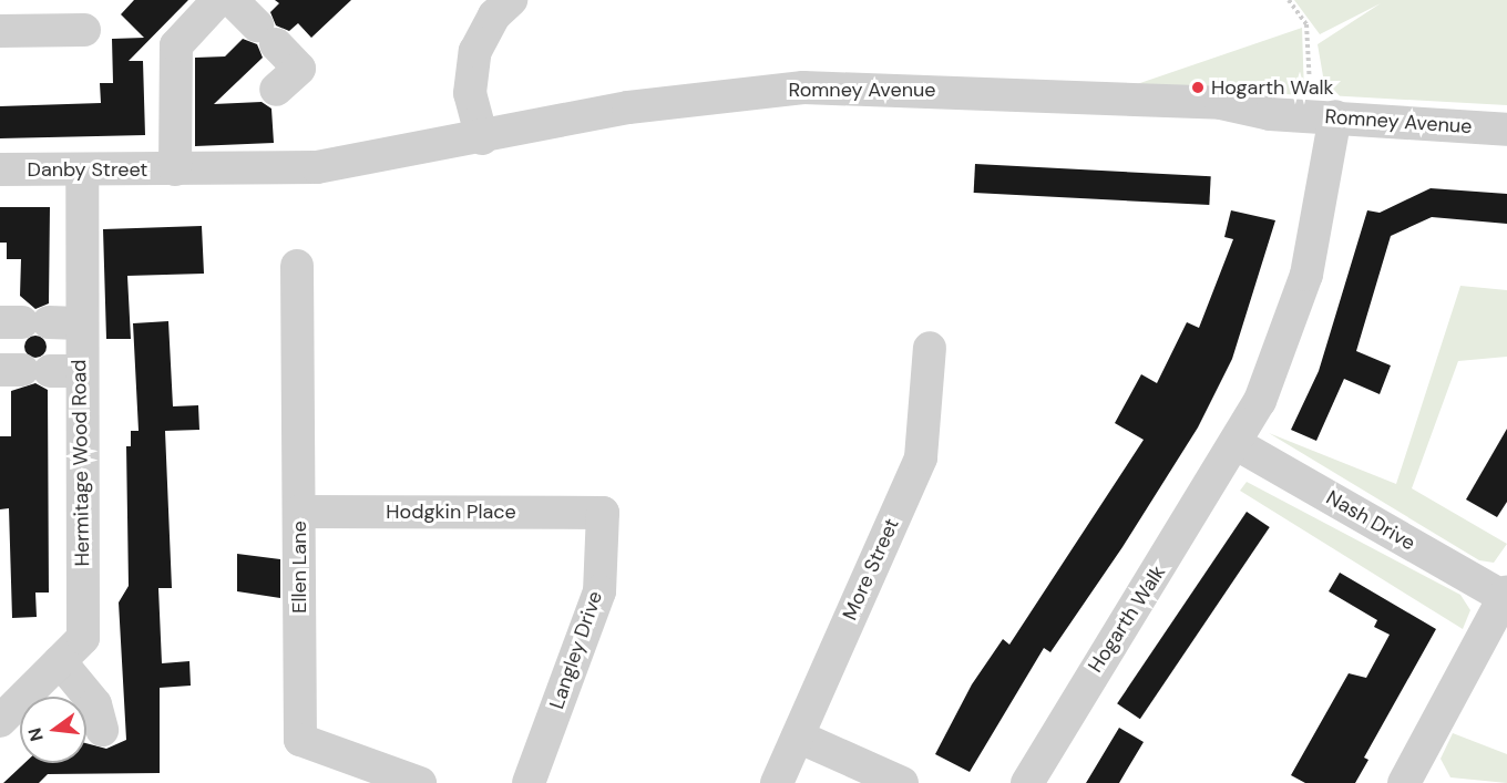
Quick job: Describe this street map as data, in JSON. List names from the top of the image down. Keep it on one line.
{"streets":{"street":["Romney Avenue","Danby Street","Hermitage Wood Road","Hodgkin Place","Nash Drive","Ellen Lane","More Street","Hogarth Walk","Langley Drive"]},"crossings":[["Romney Avenue","Danby Street"],["Romney Avenue","Hogarth Walk"],["Danby Street","Hermitage Wood Road"],["Hodgkin Place","Ellen Lane"],["Hodgkin Place","Langley Drive"],["Nash Drive","Hogarth Walk"]],"places":["Hogarth Walk"],"north":"left"}
